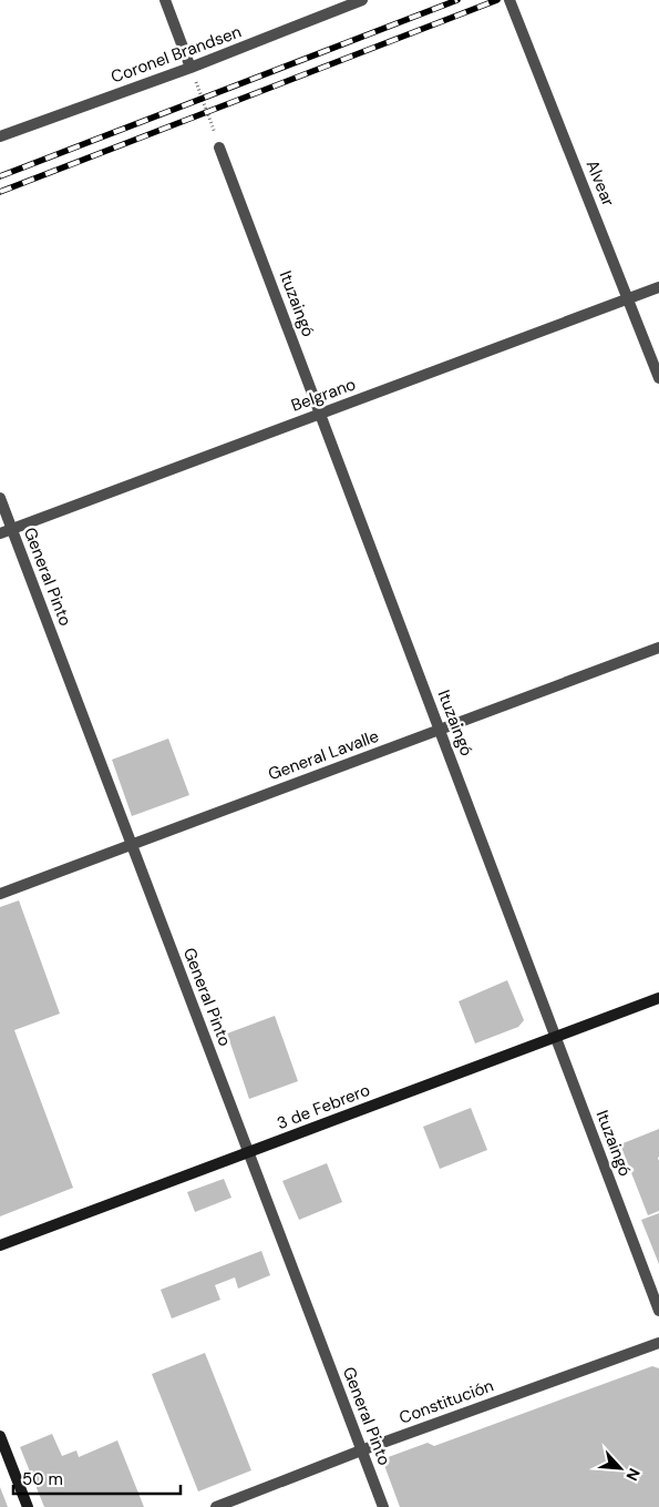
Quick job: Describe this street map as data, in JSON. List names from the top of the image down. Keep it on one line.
{"streets":{"street":["Coronel Brandsen","Alvear","Ituzaingó","Belgrano","General Pinto","General Lavalle","3 de Febrero","Constitución"]},"crossings":[["Alvear","Belgrano"],["Ituzaingó","Belgrano"],["Ituzaingó","General Lavalle"],["Ituzaingó","3 de Febrero"],["Belgrano","General Pinto"],["General Pinto","General Lavalle"],["General Pinto","3 de Febrero"],["General Pinto","Constitución"]],"scale_bar":"50 m","north":"bottom right"}
